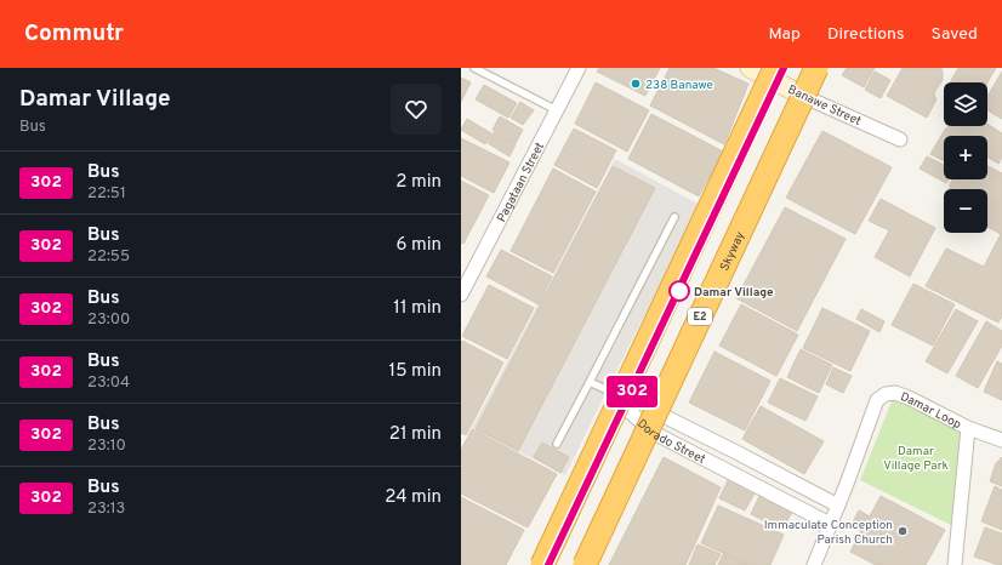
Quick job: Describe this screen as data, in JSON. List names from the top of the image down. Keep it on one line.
{"streets":{"highway":["Skyway","E2"],"main road":["Banawe Street"],"street":["Pagataan Street","Damar Loop","Dorado Street"]},"crossings":[["Damar Loop","Dorado Street"]],"parks":["Damar Village Park"],"places":["238 Banawe","Damar Village","Immaculate Conception Parish Church"],"lines":["bus line 302"],"page":{"header":"Commutr","nav":["Map","Directions","Saved"],"heading":["Damar Village","Bus"],"on_map":"302","map_buttons":["+","−"],"list":[{"mark":"302","name":"Bus","note":"22:51","value":"2 min"},{"mark":"302","name":"Bus","note":"22:55","value":"6 min"},{"mark":"302","name":"Bus","note":"23:00","value":"11 min"},{"mark":"302","name":"Bus","note":"23:04","value":"15 min"},{"mark":"302","name":"Bus","note":"23:10","value":"21 min"},{"mark":"302","name":"Bus","note":"23:13","value":"24 min"}]}}
